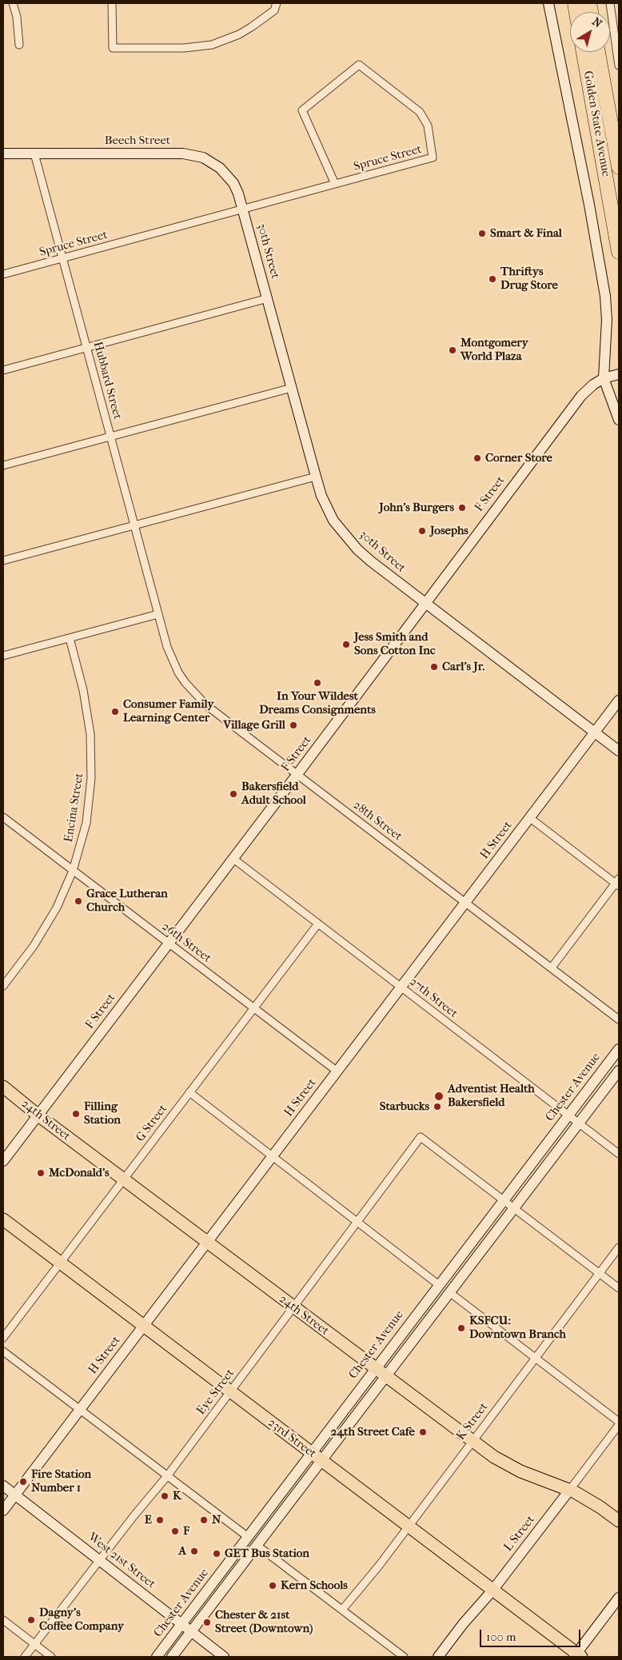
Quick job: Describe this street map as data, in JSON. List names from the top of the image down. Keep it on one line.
{"streets":{"highway":["Golden State Avenue"],"main road":["24th Street","23rd Street"],"street":["Beech Street","Spruce Street","30th Street","Hubbard Street","F Street","Encina Street","28th Street","H Street","26th Street","27th Street","Chester Avenue","G Street","Eye Street","K Street","L Street","West 21st Street"]},"crossings":[["Beech Street","Spruce Street"],["Beech Street","30th Street"],["Beech Street","Hubbard Street"],["Spruce Street","30th Street"],["Spruce Street","Hubbard Street"],["30th Street","F Street"],["30th Street","H Street"],["Hubbard Street","28th Street"],["F Street","28th Street"],["F Street","26th Street"],["F Street","27th Street"],["F Street","24th Street"],["Encina Street","26th Street"],["28th Street","H Street"],["H Street","26th Street"],["H Street","27th Street"],["H Street","24th Street"],["H Street","23rd Street"],["H Street","West 21st Street"],["26th Street","G Street"],["27th Street","Chester Avenue"],["27th Street","G Street"],["Chester Avenue","24th Street"],["Chester Avenue","Eye Street"],["Chester Avenue","23rd Street"],["Chester Avenue","West 21st Street"],["24th Street","G Street"],["24th Street","Eye Street"],["24th Street","K Street"],["24th Street","L Street"],["G Street","23rd Street"],["Eye Street","23rd Street"],["Eye Street","West 21st Street"],["K Street","23rd Street"],["23rd Street","L Street"]],"places":["Smart & Final","Thriftys Drug Store","Montgomery World Plaza","Corner Store","John's Burgers","Josephs","Jess Smith and Sons Cotton Inc","Carl's Jr.","In Your Wildest Dreams Consignments","Consumer Family Learning Center","Village Grill","Bakersfield Adult School","Grace Lutheran Church","Adventist Health Bakersfield","Starbucks","Filling Station","McDonald's","KSFCU: Downtown Branch","24th Street Cafe","Fire Station Number 1","K","E","N","F","A","GET Bus Station","Kern Schools","Dagny's Coffee Company","Chester & 21st Street (Downtown)"],"scale_bar":"100 m","north":"top right"}
